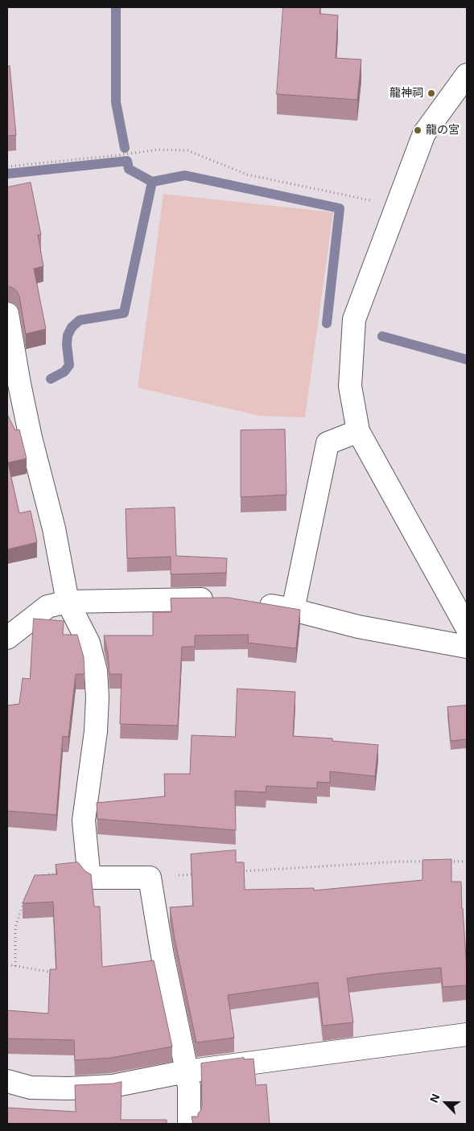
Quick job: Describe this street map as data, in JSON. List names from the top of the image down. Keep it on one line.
{"places":["龍神祠","龍の宮"],"north":"top left"}
